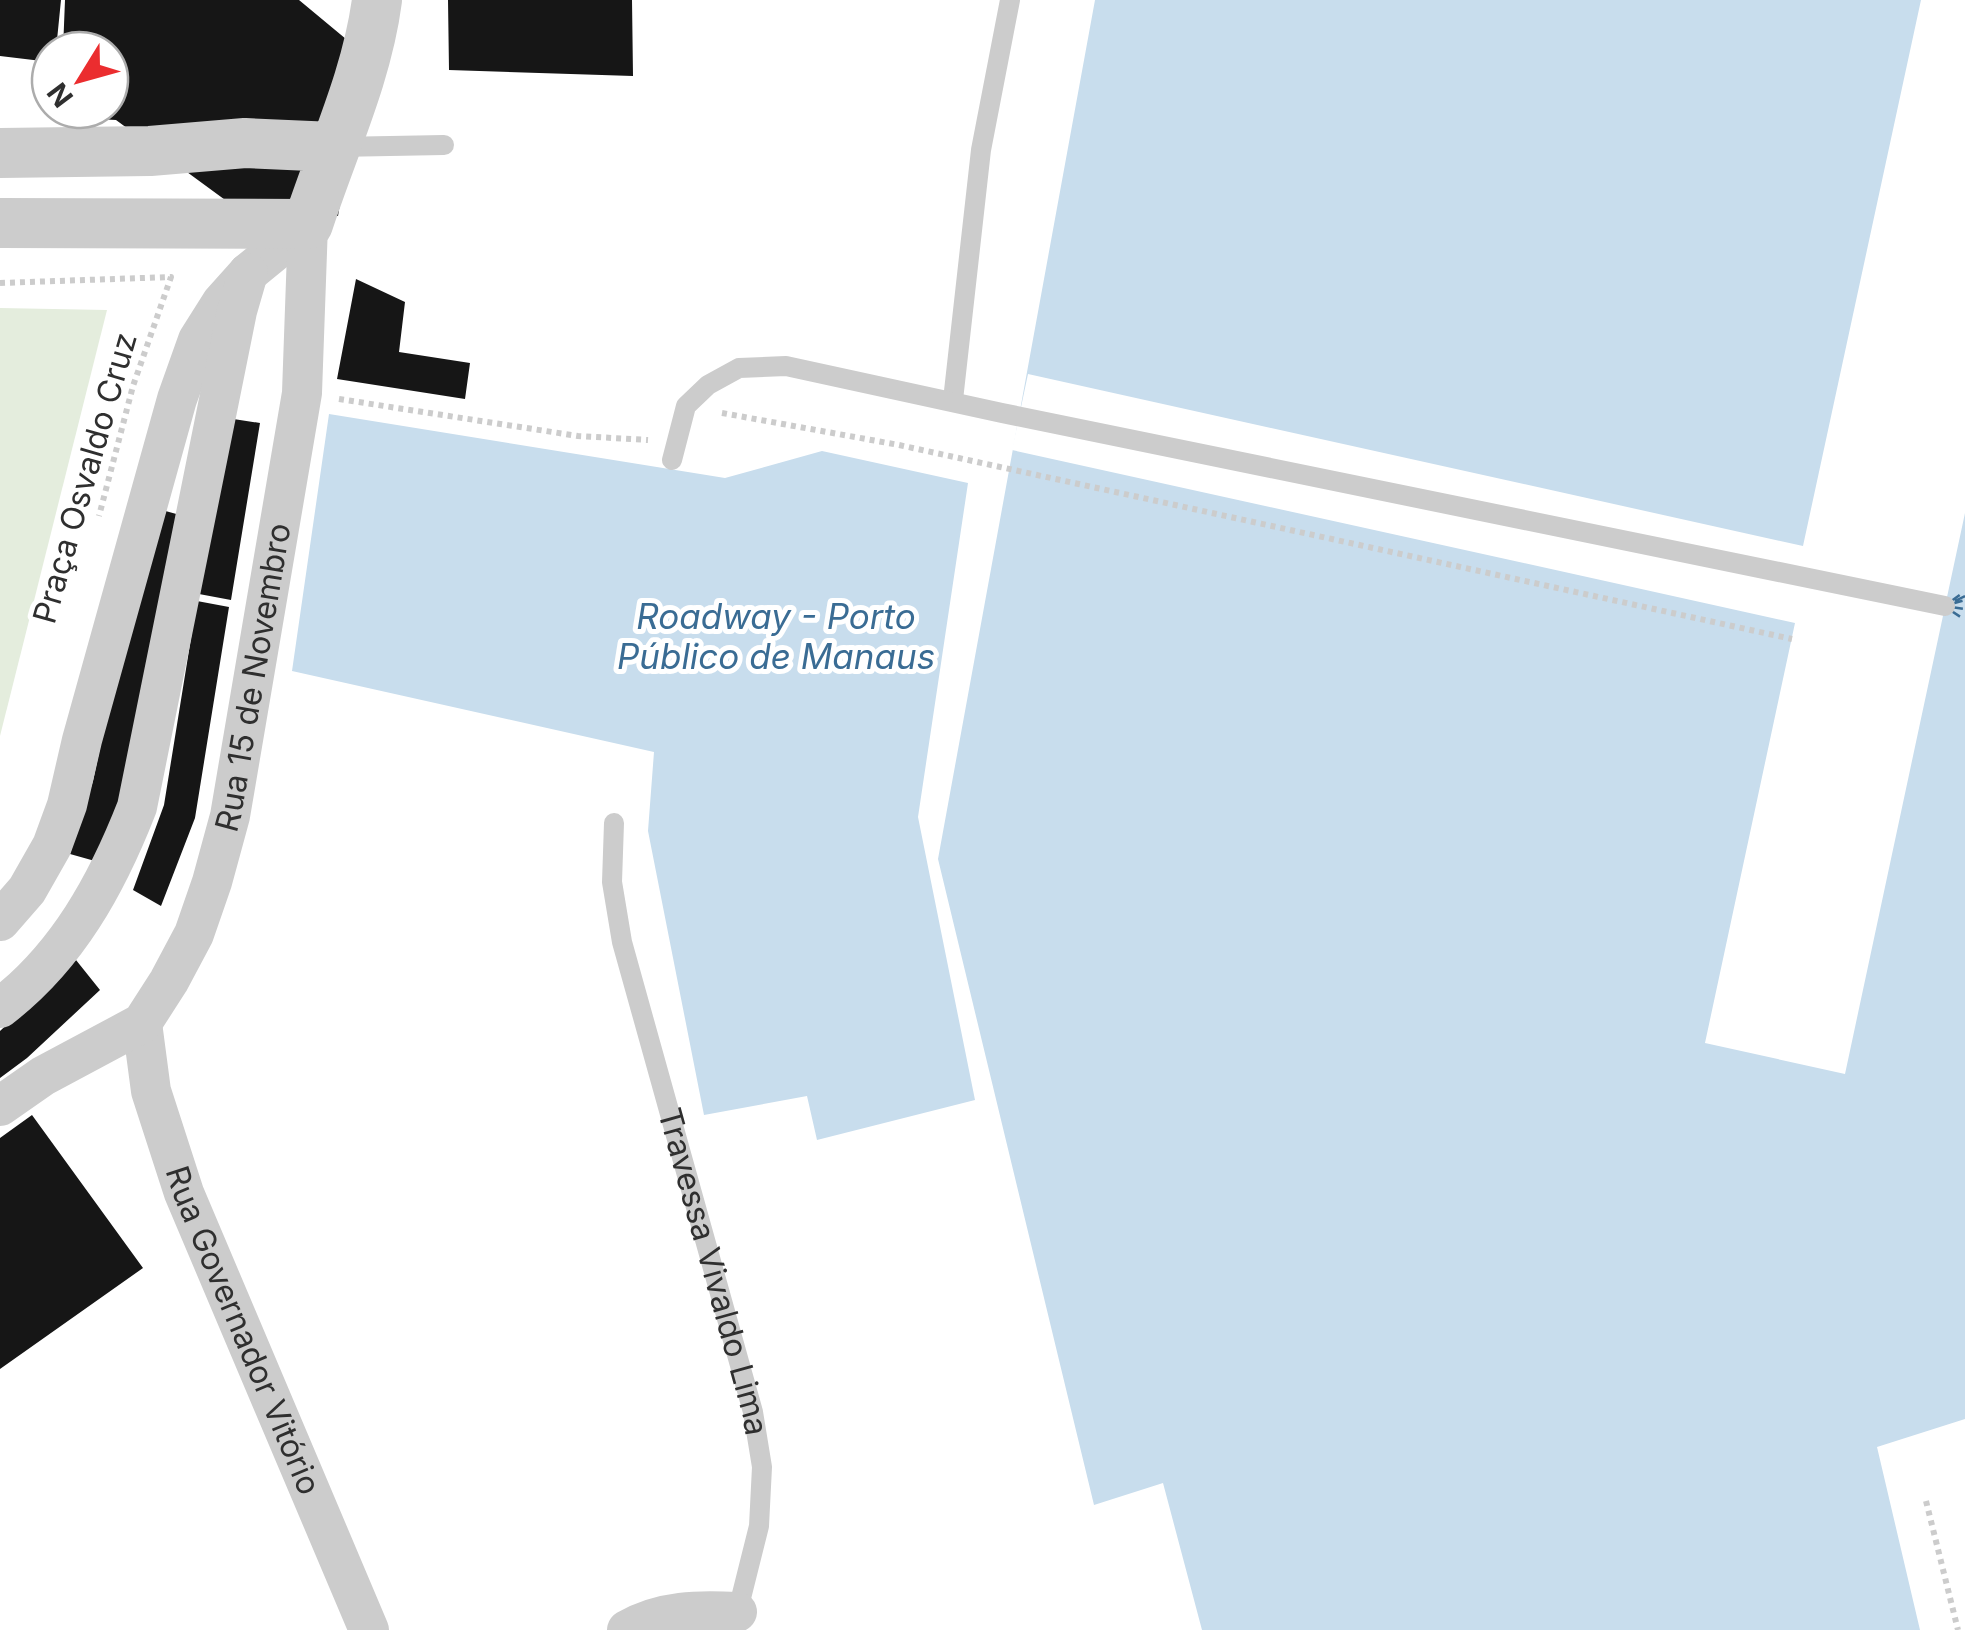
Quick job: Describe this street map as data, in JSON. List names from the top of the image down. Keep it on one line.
{"streets":{"street":["Rua 15 de Novembro","Travessa Vivaldo Lima","Rua Governador Vitório"],"path":["Praça Osvaldo Cruz"]},"crossings":[["Rua 15 de Novembro","Rua Governador Vitório"]],"water":["Roadway - Porto Público de Manaus"],"north":"bottom left"}
